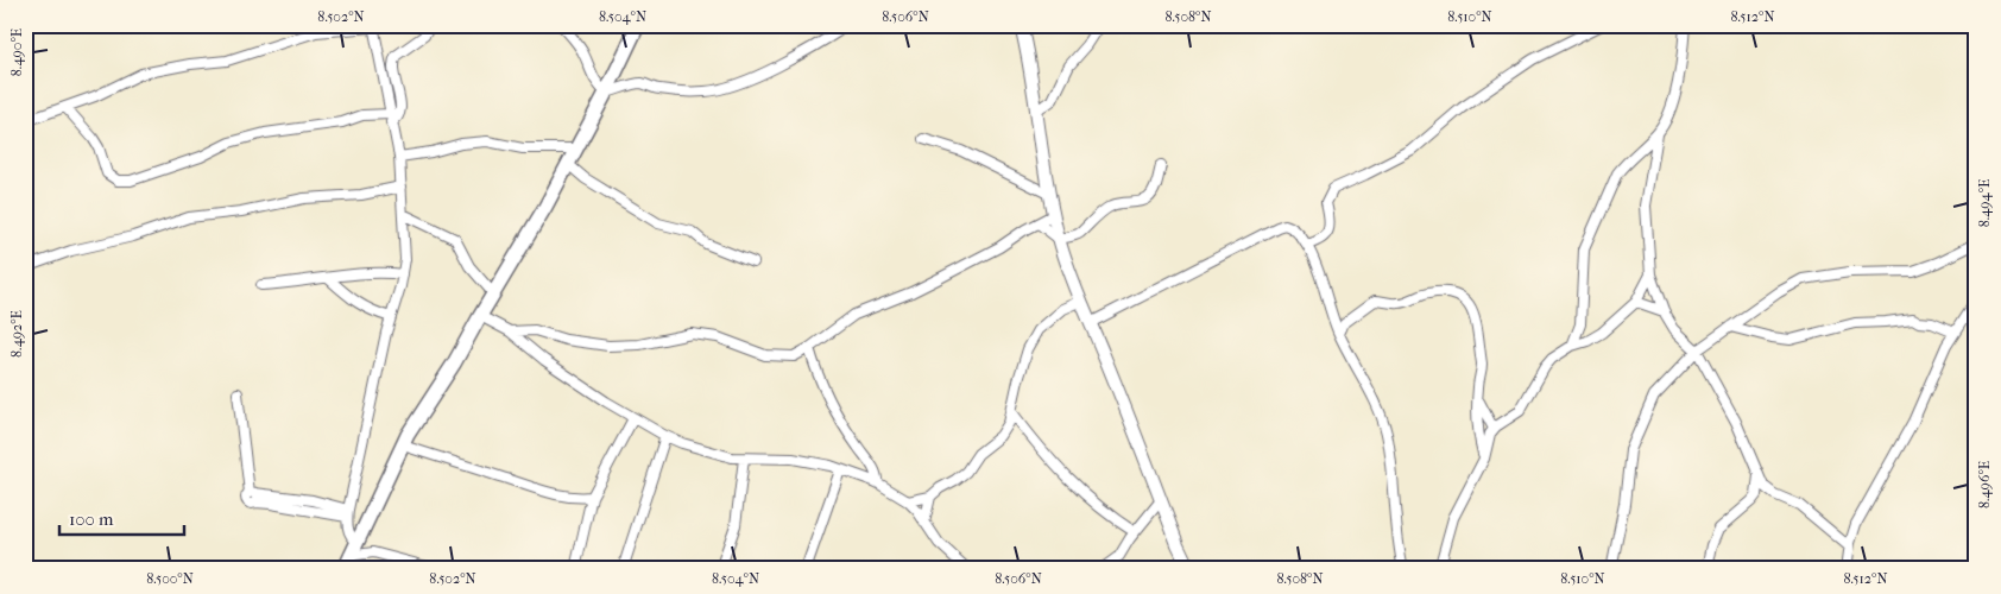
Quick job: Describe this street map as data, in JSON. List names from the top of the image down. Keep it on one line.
{"scale_bar":"100 m","coordinates":["8.502°N","8.504°N","8.506°N","8.508°N","8.510°N","8.512°N","8.490°E","8.494°E","8.492°E","8.496°E","8.500°N"]}
